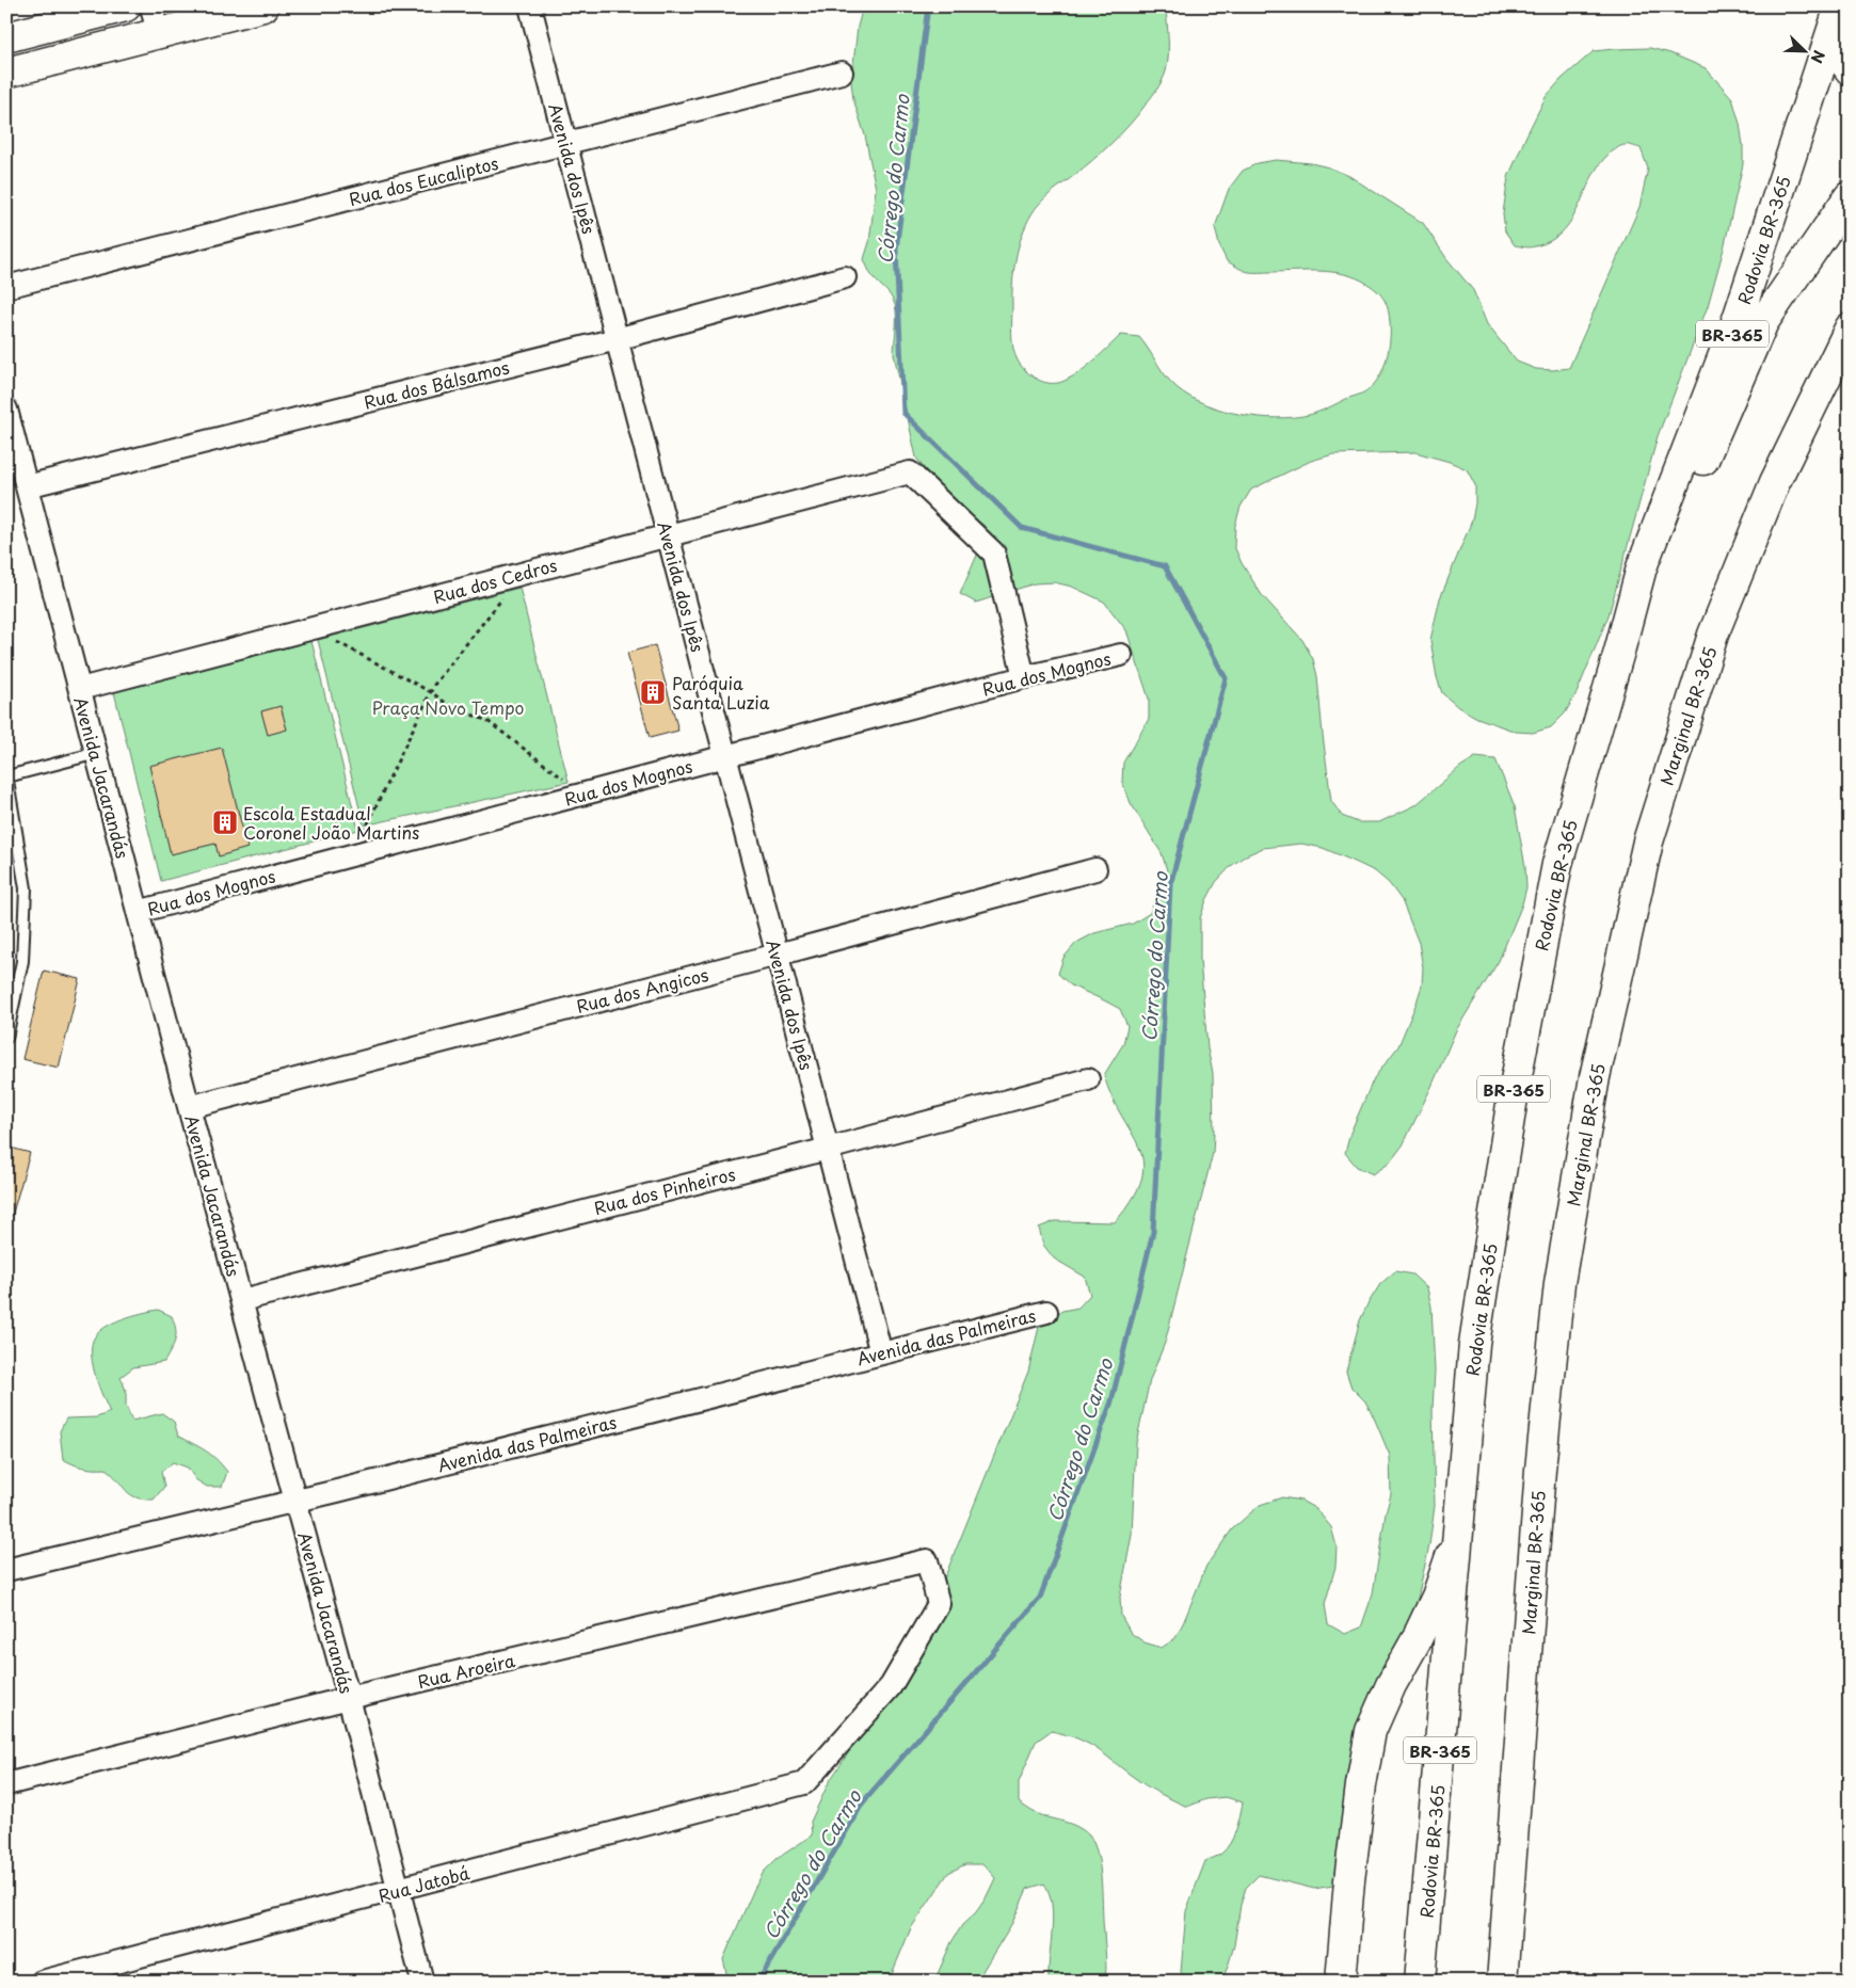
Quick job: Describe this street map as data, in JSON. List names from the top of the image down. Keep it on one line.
{"streets":{"main road":["Rodovia BR-365","BR-365","Marginal BR-365"],"street":["Avenida dos Ipês","Rua dos Eucaliptos","Rua dos Bálsamos","Rua dos Cedros","Rua dos Mognos","Avenida Jacarandás","Rua dos Angicos","Rua dos Pinheiros","Avenida das Palmeiras","Rua Aroeira","Rua Jatobá"]},"crossings":[["Avenida dos Ipês","Rua dos Eucaliptos"],["Avenida dos Ipês","Rua dos Bálsamos"],["Avenida dos Ipês","Rua dos Cedros"],["Avenida dos Ipês","Rua dos Mognos"],["Avenida dos Ipês","Rua dos Angicos"],["Avenida dos Ipês","Rua dos Pinheiros"],["Avenida dos Ipês","Avenida das Palmeiras"],["Rua dos Bálsamos","Avenida Jacarandás"],["Rua dos Cedros","Rua dos Mognos"],["Rua dos Cedros","Avenida Jacarandás"],["Rua dos Mognos","Avenida Jacarandás"],["Avenida Jacarandás","Rua dos Angicos"],["Avenida Jacarandás","Rua dos Pinheiros"],["Avenida Jacarandás","Avenida das Palmeiras"],["Avenida Jacarandás","Rua Aroeira"],["Avenida Jacarandás","Rua Jatobá"],["Rua Aroeira","Rua Jatobá"]],"water":["Córrego do Carmo"],"parks":["Praça Novo Tempo"],"places":{"building":["Paróquia Santa Luzia","Escola Estadual Coronel João Martins"]},"north":"bottom right"}
